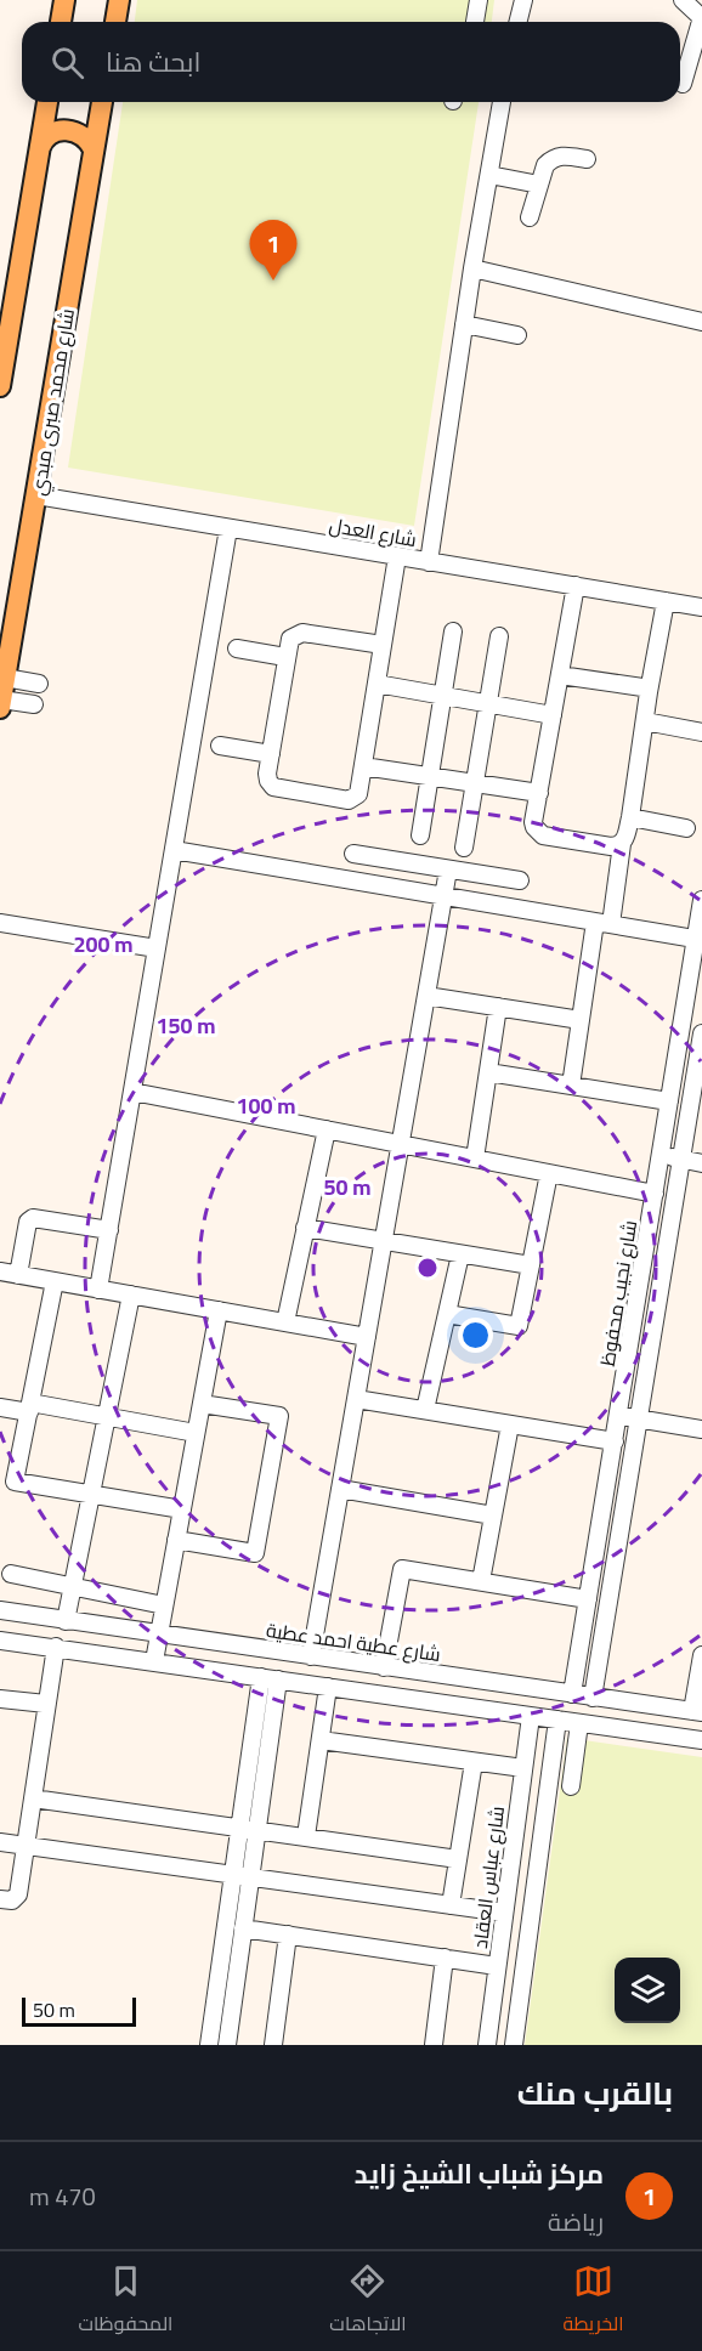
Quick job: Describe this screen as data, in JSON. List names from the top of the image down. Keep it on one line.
{"streets":{"main road":["شارع محمد صبرى مبدي"],"street":["شارع العدل","شارع نجيب محفوظ","شارع عطية احمد عطية","شارع عباس العقاد"]},"crossings":[["شارع محمد صبرى مبدي","شارع العدل"],["شارع نجيب محفوظ","شارع عطية احمد عطية"]],"scale_bar":"50 m","page":{"search":"ابحث هنا","pins":"1","scale":"50 m","heading":"بالقرب منك","list":[{"mark":"1","name":"مركز شباب الشيخ زايد","note":"رياضة","value":"470 m"}],"nav":["الخريطة","الاتجاهات","المحفوظات"]},"rings":["200 m","150 m","100 m","50 m"]}
